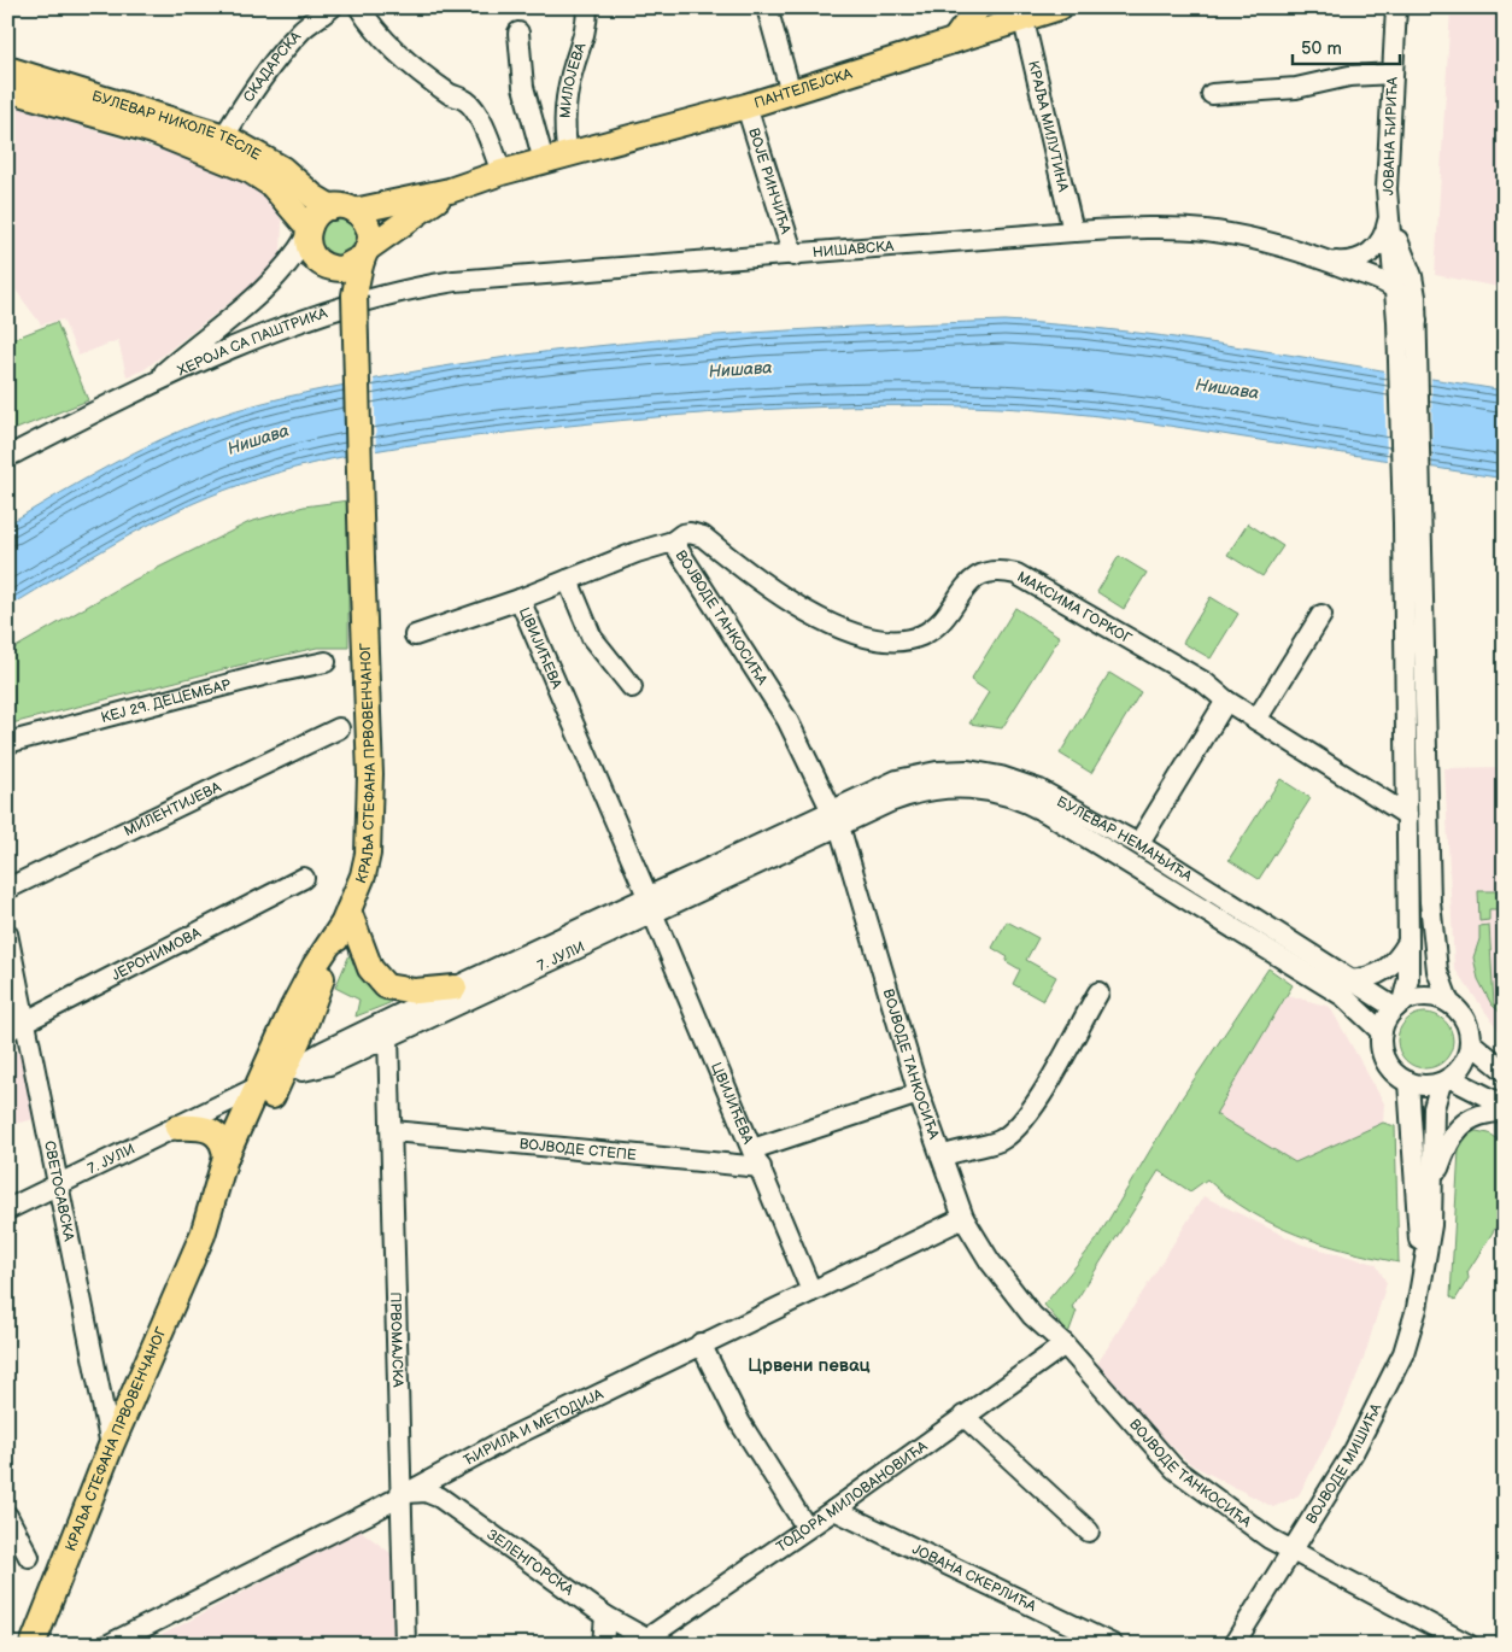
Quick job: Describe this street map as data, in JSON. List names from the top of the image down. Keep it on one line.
{"streets":{"main road":["ПАНТЕЛЕЈСКА","БУЛЕВАР НИКОЛЕ ТЕСЛЕ","КРАЉА СТЕФАНА ПРВОВЕНЧАНОГ"],"street":["СКАДАРСКА","МИЛОЈЕВА","КРАЉА МИЛУТИНА","ЈОВАНА ЋИРИЋА","ВОЈЕ РИНЧИЋА","НИШАВСКА","ХЕРОЈА СА ПАШТРИКА","МАКСИМА ГОРКОГ","ВОЈВОДЕ ТАНКОСИЋА","ЦВИЈИЋЕВА","КЕЈ 29. ДЕЦЕМБАР","МИЛЕНТИЈЕВА","БУЛЕВАР НЕМАЊИЋА","ЈЕРОНИМОВА","7. ЈУЛИ","ВОЈВОДЕ СТЕПЕ","СВЕТОСАВСКА","ПРВОМАЈСКА","ЋИРИЛА И МЕТОДИЈА","ВОЈВОДЕ МИШИЋА","ТОДОРА МИЛОВАНОВИЋА","ЗЕЛЕНГОРСКА","ЈОВАНА СКЕРЛИЋА"]},"crossings":[["СКАДАРСКА","БУЛЕВАР НИКОЛЕ ТЕСЛЕ"],["МИЛОЈЕВА","ПАНТЕЛЕЈСКА"],["ПАНТЕЛЕЈСКА","КРАЉА МИЛУТИНА"],["ПАНТЕЛЕЈСКА","БУЛЕВАР НИКОЛЕ ТЕСЛЕ"],["ПАНТЕЛЕЈСКА","ВОЈЕ РИНЧИЋА"],["ПАНТЕЛЕЈСКА","ХЕРОЈА СА ПАШТРИКА"],["КРАЉА МИЛУТИНА","НИШАВСКА"],["БУЛЕВАР НИКОЛЕ ТЕСЛЕ","НИШАВСКА"],["БУЛЕВАР НИКОЛЕ ТЕСЛЕ","ХЕРОЈА СА ПАШТРИКА"],["БУЛЕВАР НИКОЛЕ ТЕСЛЕ","КРАЉА СТЕФАНА ПРВОВЕНЧАНОГ"],["ЈОВАНА ЋИРИЋА","НИШАВСКА"],["ВОЈЕ РИНЧИЋА","НИШАВСКА"],["НИШАВСКА","ХЕРОЈА СА ПАШТРИКА"],["НИШАВСКА","КРАЉА СТЕФАНА ПРВОВЕНЧАНОГ"],["ХЕРОЈА СА ПАШТРИКА","КРАЉА СТЕФАНА ПРВОВЕНЧАНОГ"],["МАКСИМА ГОРКОГ","ВОЈВОДЕ ТАНКОСИЋА"],["ВОЈВОДЕ ТАНКОСИЋА","БУЛЕВАР НЕМАЊИЋА"],["ВОЈВОДЕ ТАНКОСИЋА","7. ЈУЛИ"],["ВОЈВОДЕ ТАНКОСИЋА","ЋИРИЛА И МЕТОДИЈА"],["ВОЈВОДЕ ТАНКОСИЋА","ВОЈВОДЕ МИШИЋА"],["ВОЈВОДЕ ТАНКОСИЋА","ТОДОРА МИЛОВАНОВИЋА"],["ЦВИЈИЋЕВА","7. ЈУЛИ"],["ЦВИЈИЋЕВА","ВОЈВОДЕ СТЕПЕ"],["ЦВИЈИЋЕВА","ЋИРИЛА И МЕТОДИЈА"],["КРАЉА СТЕФАНА ПРВОВЕНЧАНОГ","7. ЈУЛИ"],["КРАЉА СТЕФАНА ПРВОВЕНЧАНОГ","СВЕТОСАВСКА"],["БУЛЕВАР НЕМАЊИЋА","7. ЈУЛИ"],["БУЛЕВАР НЕМАЊИЋА","ВОЈВОДЕ МИШИЋА"],["ЈЕРОНИМОВА","СВЕТОСАВСКА"],["7. ЈУЛИ","СВЕТОСАВСКА"],["7. ЈУЛИ","ПРВОМАЈСКА"],["ВОЈВОДЕ СТЕПЕ","ПРВОМАЈСКА"],["ПРВОМАЈСКА","ЋИРИЛА И МЕТОДИЈА"],["ПРВОМАЈСКА","ЗЕЛЕНГОРСКА"],["ЋИРИЛА И МЕТОДИЈА","ЗЕЛЕНГОРСКА"],["ТОДОРА МИЛОВАНОВИЋА","ЗЕЛЕНГОРСКА"],["ТОДОРА МИЛОВАНОВИЋА","ЈОВАНА СКЕРЛИЋА"]],"districts":["Црвени певац"],"water":["Нишава"],"scale_bar":"50 m"}
